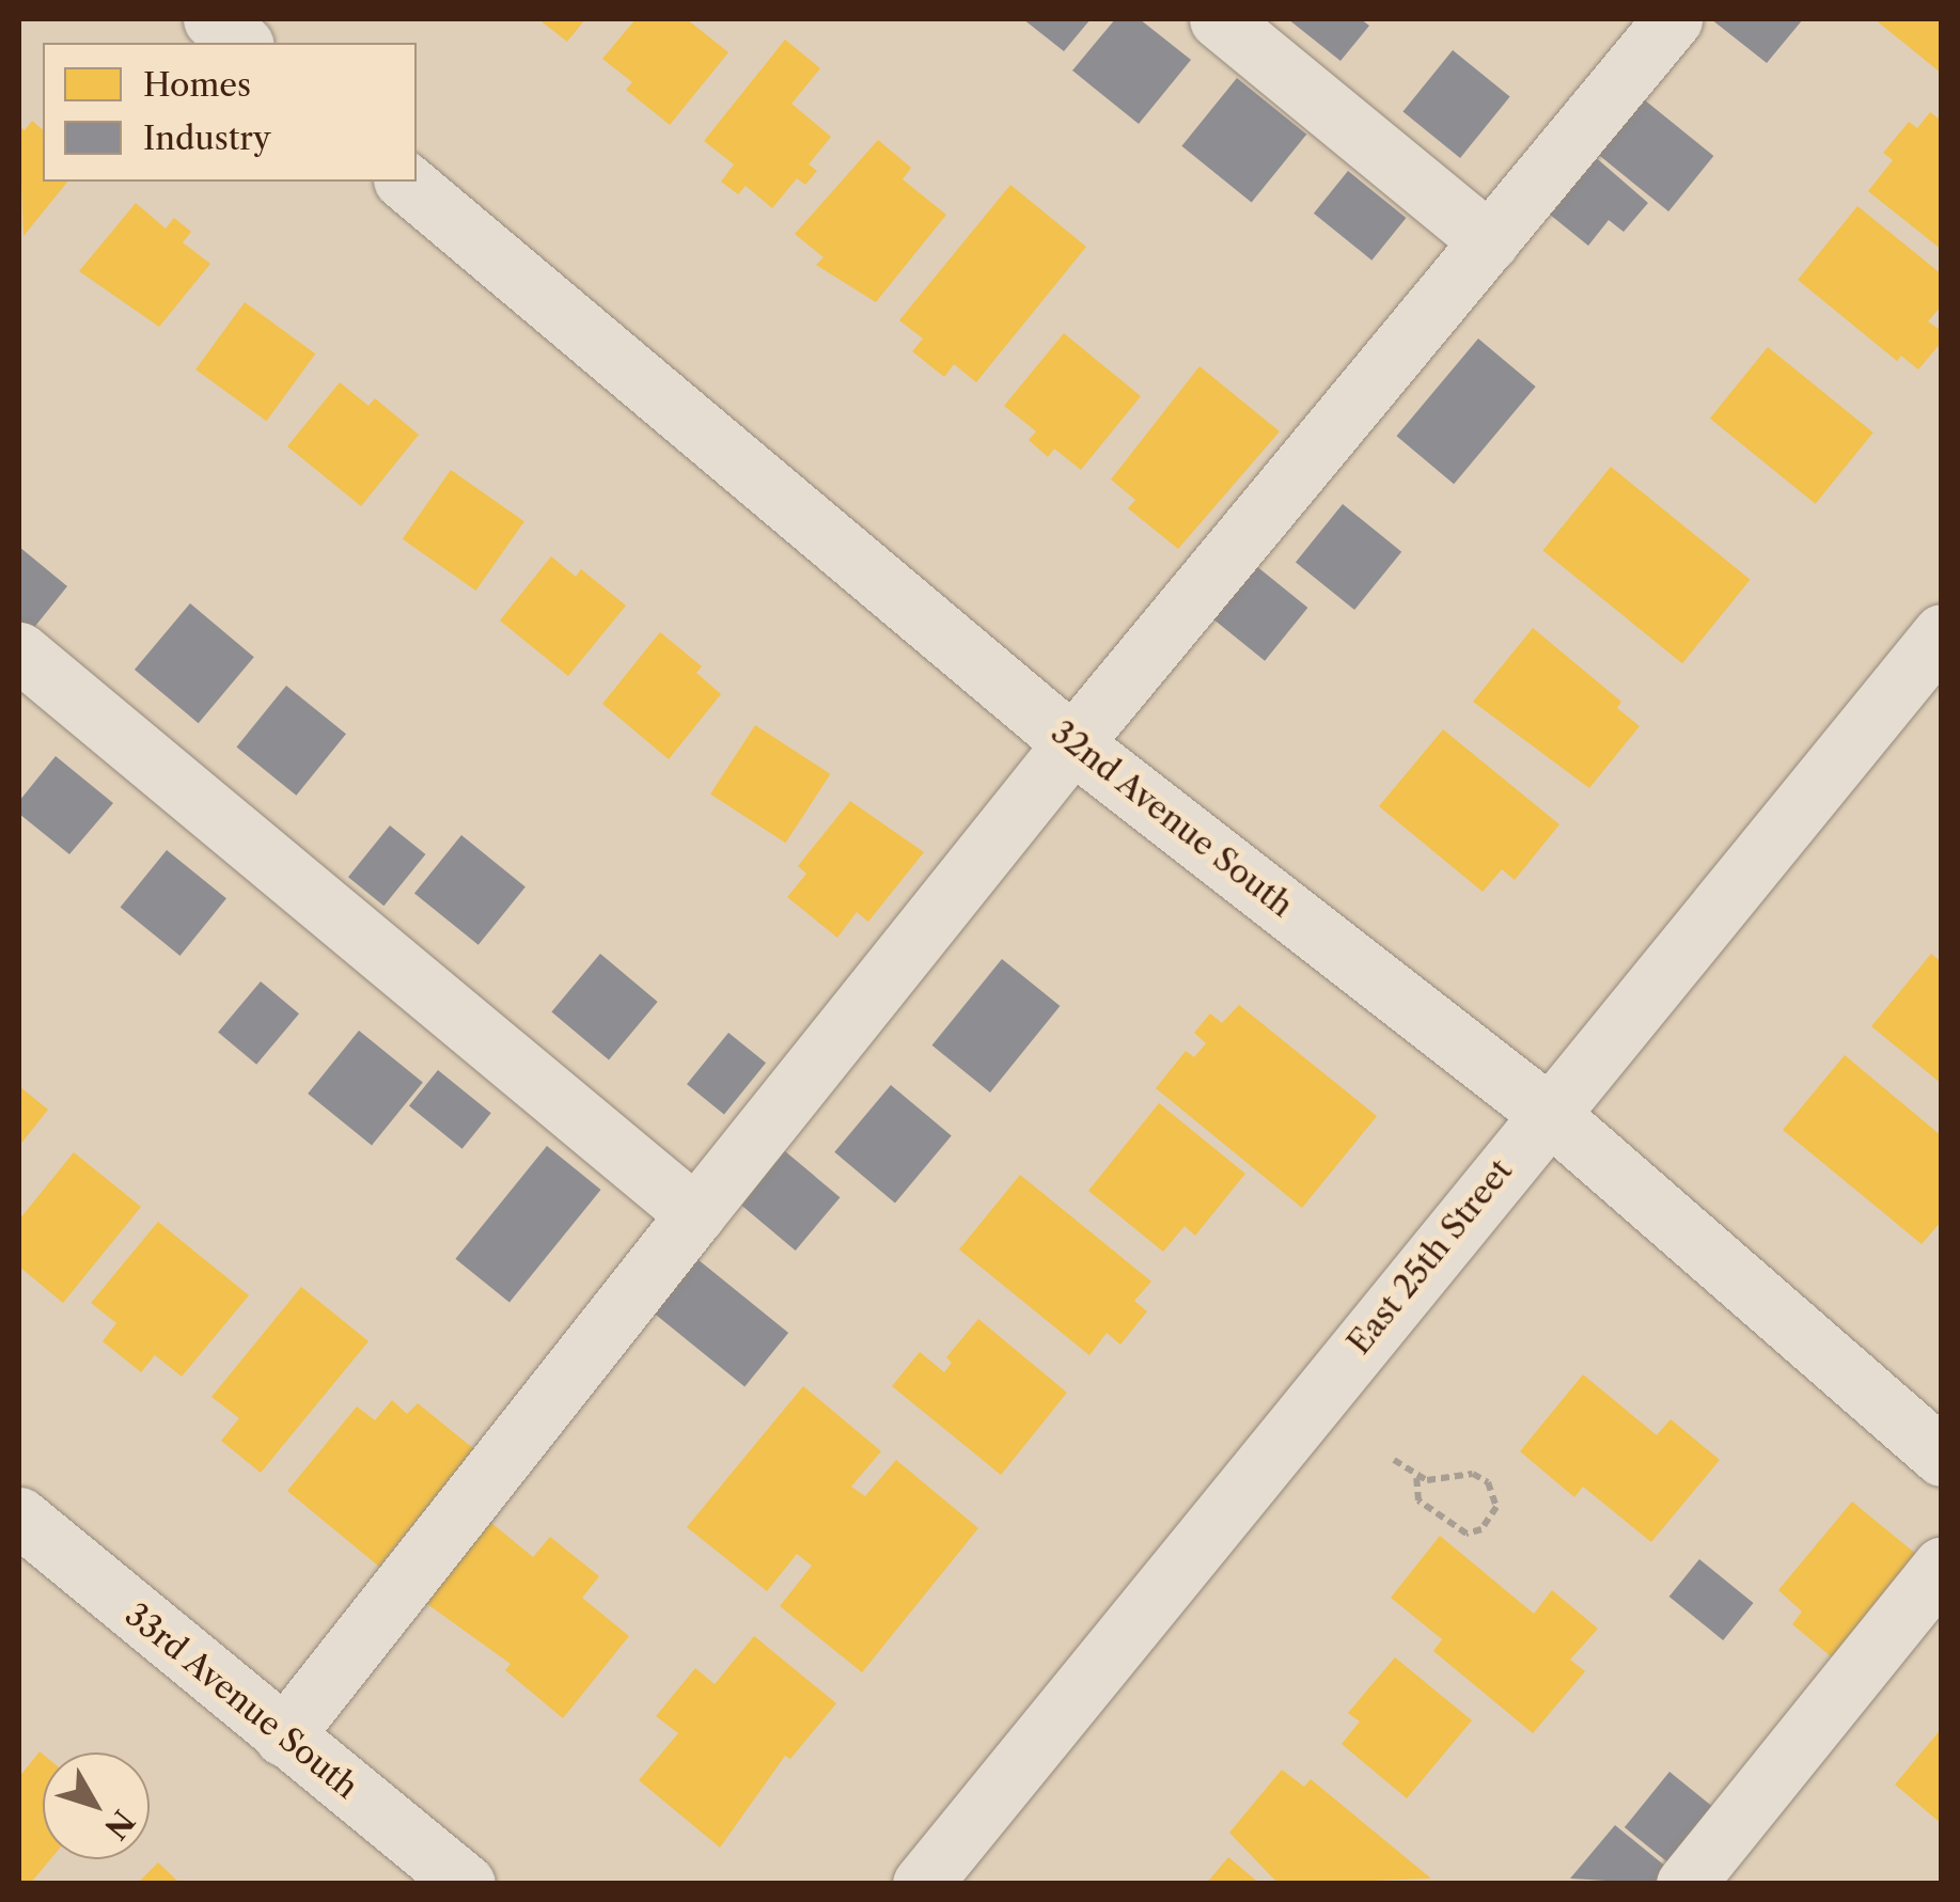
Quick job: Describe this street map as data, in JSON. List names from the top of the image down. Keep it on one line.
{"streets":{"street":["32nd Avenue South","East 25th Street","33rd Avenue South"]},"crossings":[["32nd Avenue South","East 25th Street"]],"legend":["Homes","Industry"],"north":"bottom right"}
